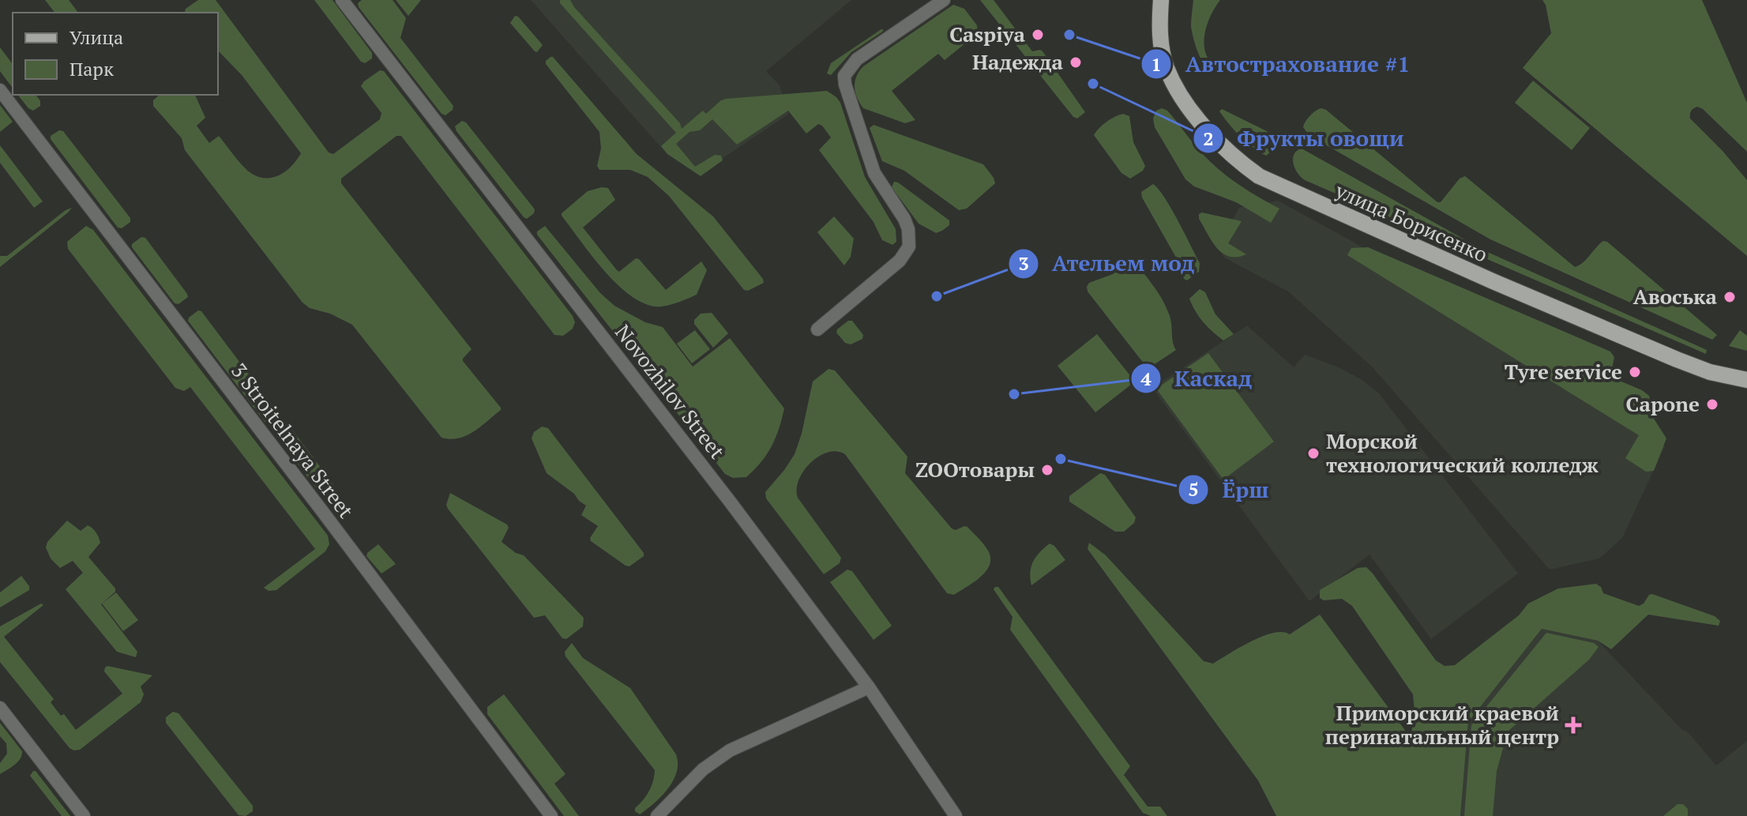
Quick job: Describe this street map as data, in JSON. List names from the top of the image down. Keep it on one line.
{"streets":{"main road":["улица Борисенко"],"street":["Novozhilov Street","3 Stroitelnaya Street"]},"places":{"other":["Caspiya","Автострахование #1","Надежда","Фрукты овощи","Ательем мод","Авоська","Tyre service","Каскад","Capone","Морской технологический колледж","Ёрш","ZOOтовары"],"health":["Приморский краевой перинатальный центр"]},"legend":["Улица","Парк"]}
